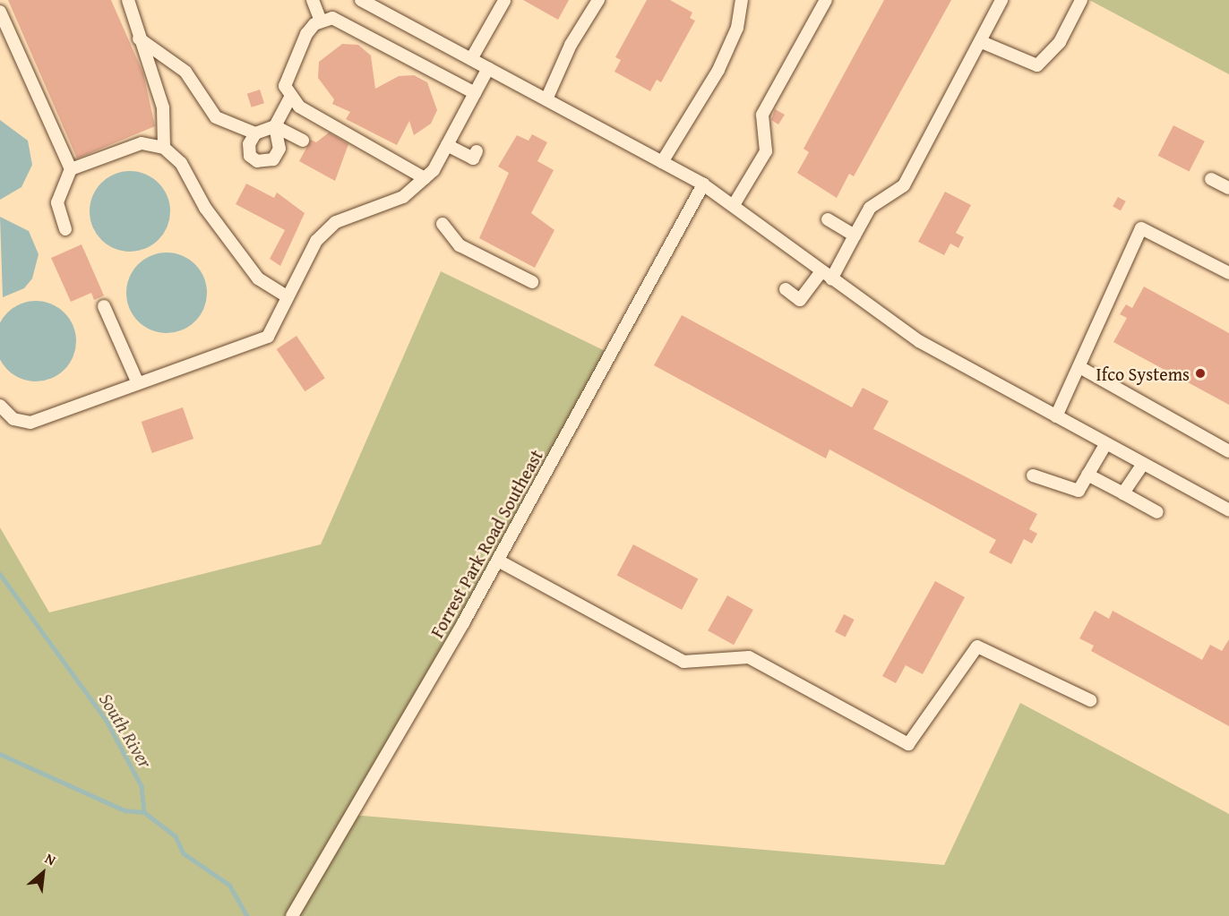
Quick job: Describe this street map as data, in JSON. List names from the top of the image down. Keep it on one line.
{"streets":{"street":["Forrest Park Road Southeast"]},"water":["South River"],"places":["Ifco Systems"],"north":"top right"}
